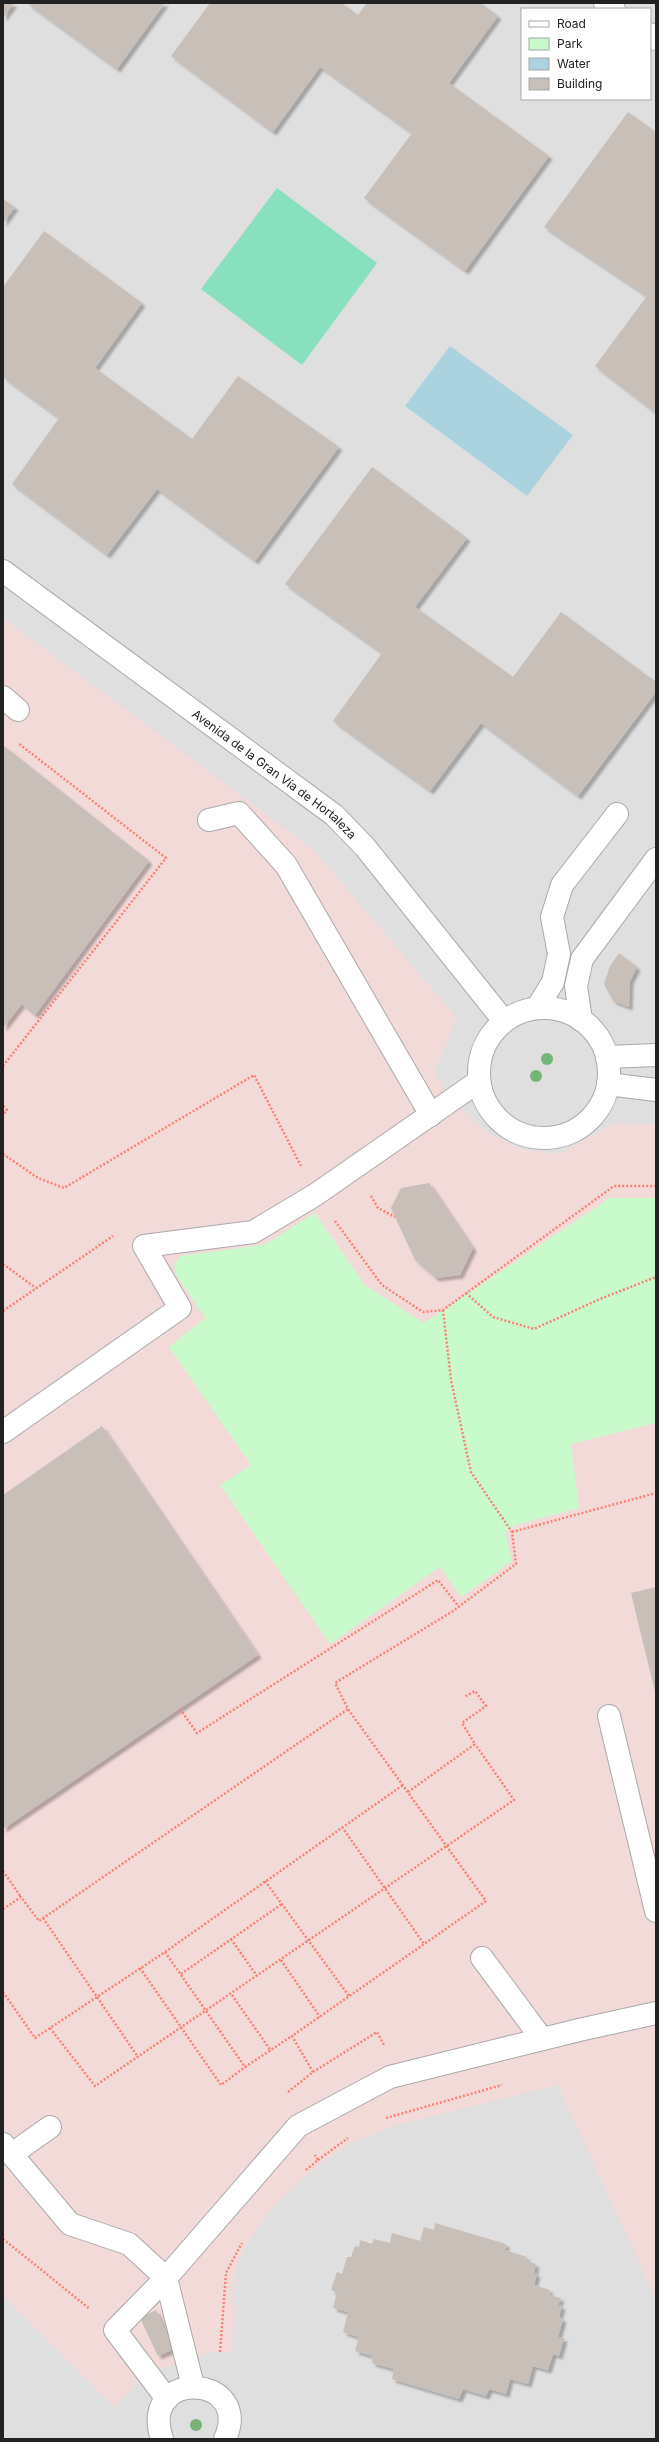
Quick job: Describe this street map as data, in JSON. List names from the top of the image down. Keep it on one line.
{"streets":{"street":["Avenida de la Gran Vía de Hortaleza"]},"legend":["Road","Park","Water","Building"]}
